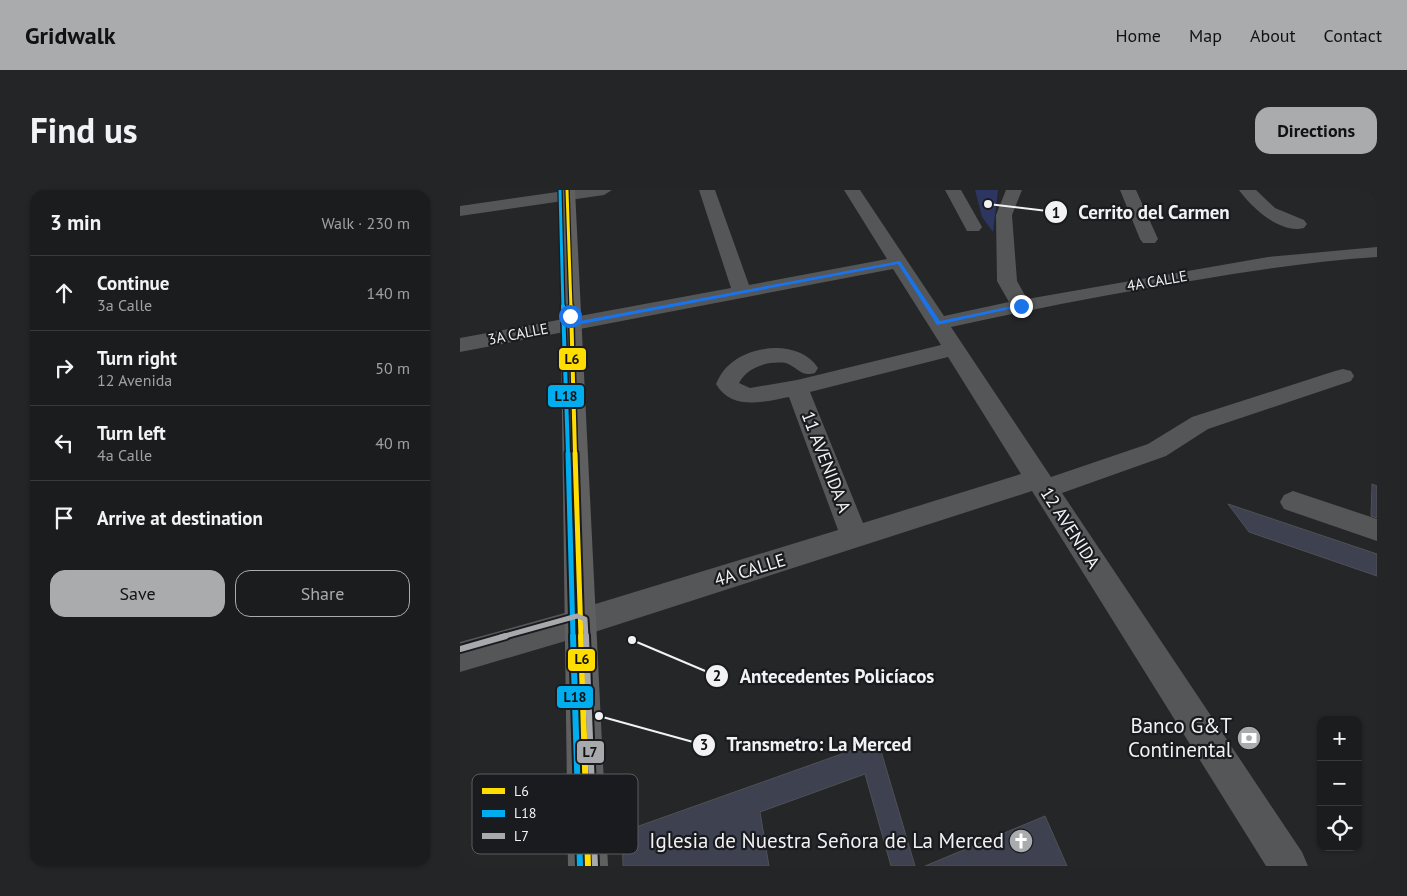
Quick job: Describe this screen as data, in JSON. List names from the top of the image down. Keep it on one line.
{"streets":{"street":["4A CALLE","3A CALLE","11 AVENIDA A","12 AVENIDA"]},"crossings":[["4A CALLE","11 AVENIDA A"],["4A CALLE","12 AVENIDA"],["3A CALLE","12 AVENIDA"],["11 AVENIDA A","12 AVENIDA"]],"places":{"other":["Cerrito del Carmen","Antecedentes Policíacos","Transmetro: La Merced"],"bank":["Banco G&T Continental"],"church":["Iglesia de Nuestra Señora de La Merced"]},"lines":["transit line L6","transit line L18","transit line L7"],"legend":["L6","L18","L7"],"page":{"header":"Gridwalk","nav":["Home","Map","About","Contact"],"title":"Find us","buttons":["Directions",["Save","Share"]],"heading":["3 min","Walk · 230 m"],"list":[["Continue","3a Calle","140 m"],["Turn right","12 Avenida","50 m"],["Turn left","4a Calle","40 m"],"Arrive at destination"],"map_buttons":["+","−"]}}
